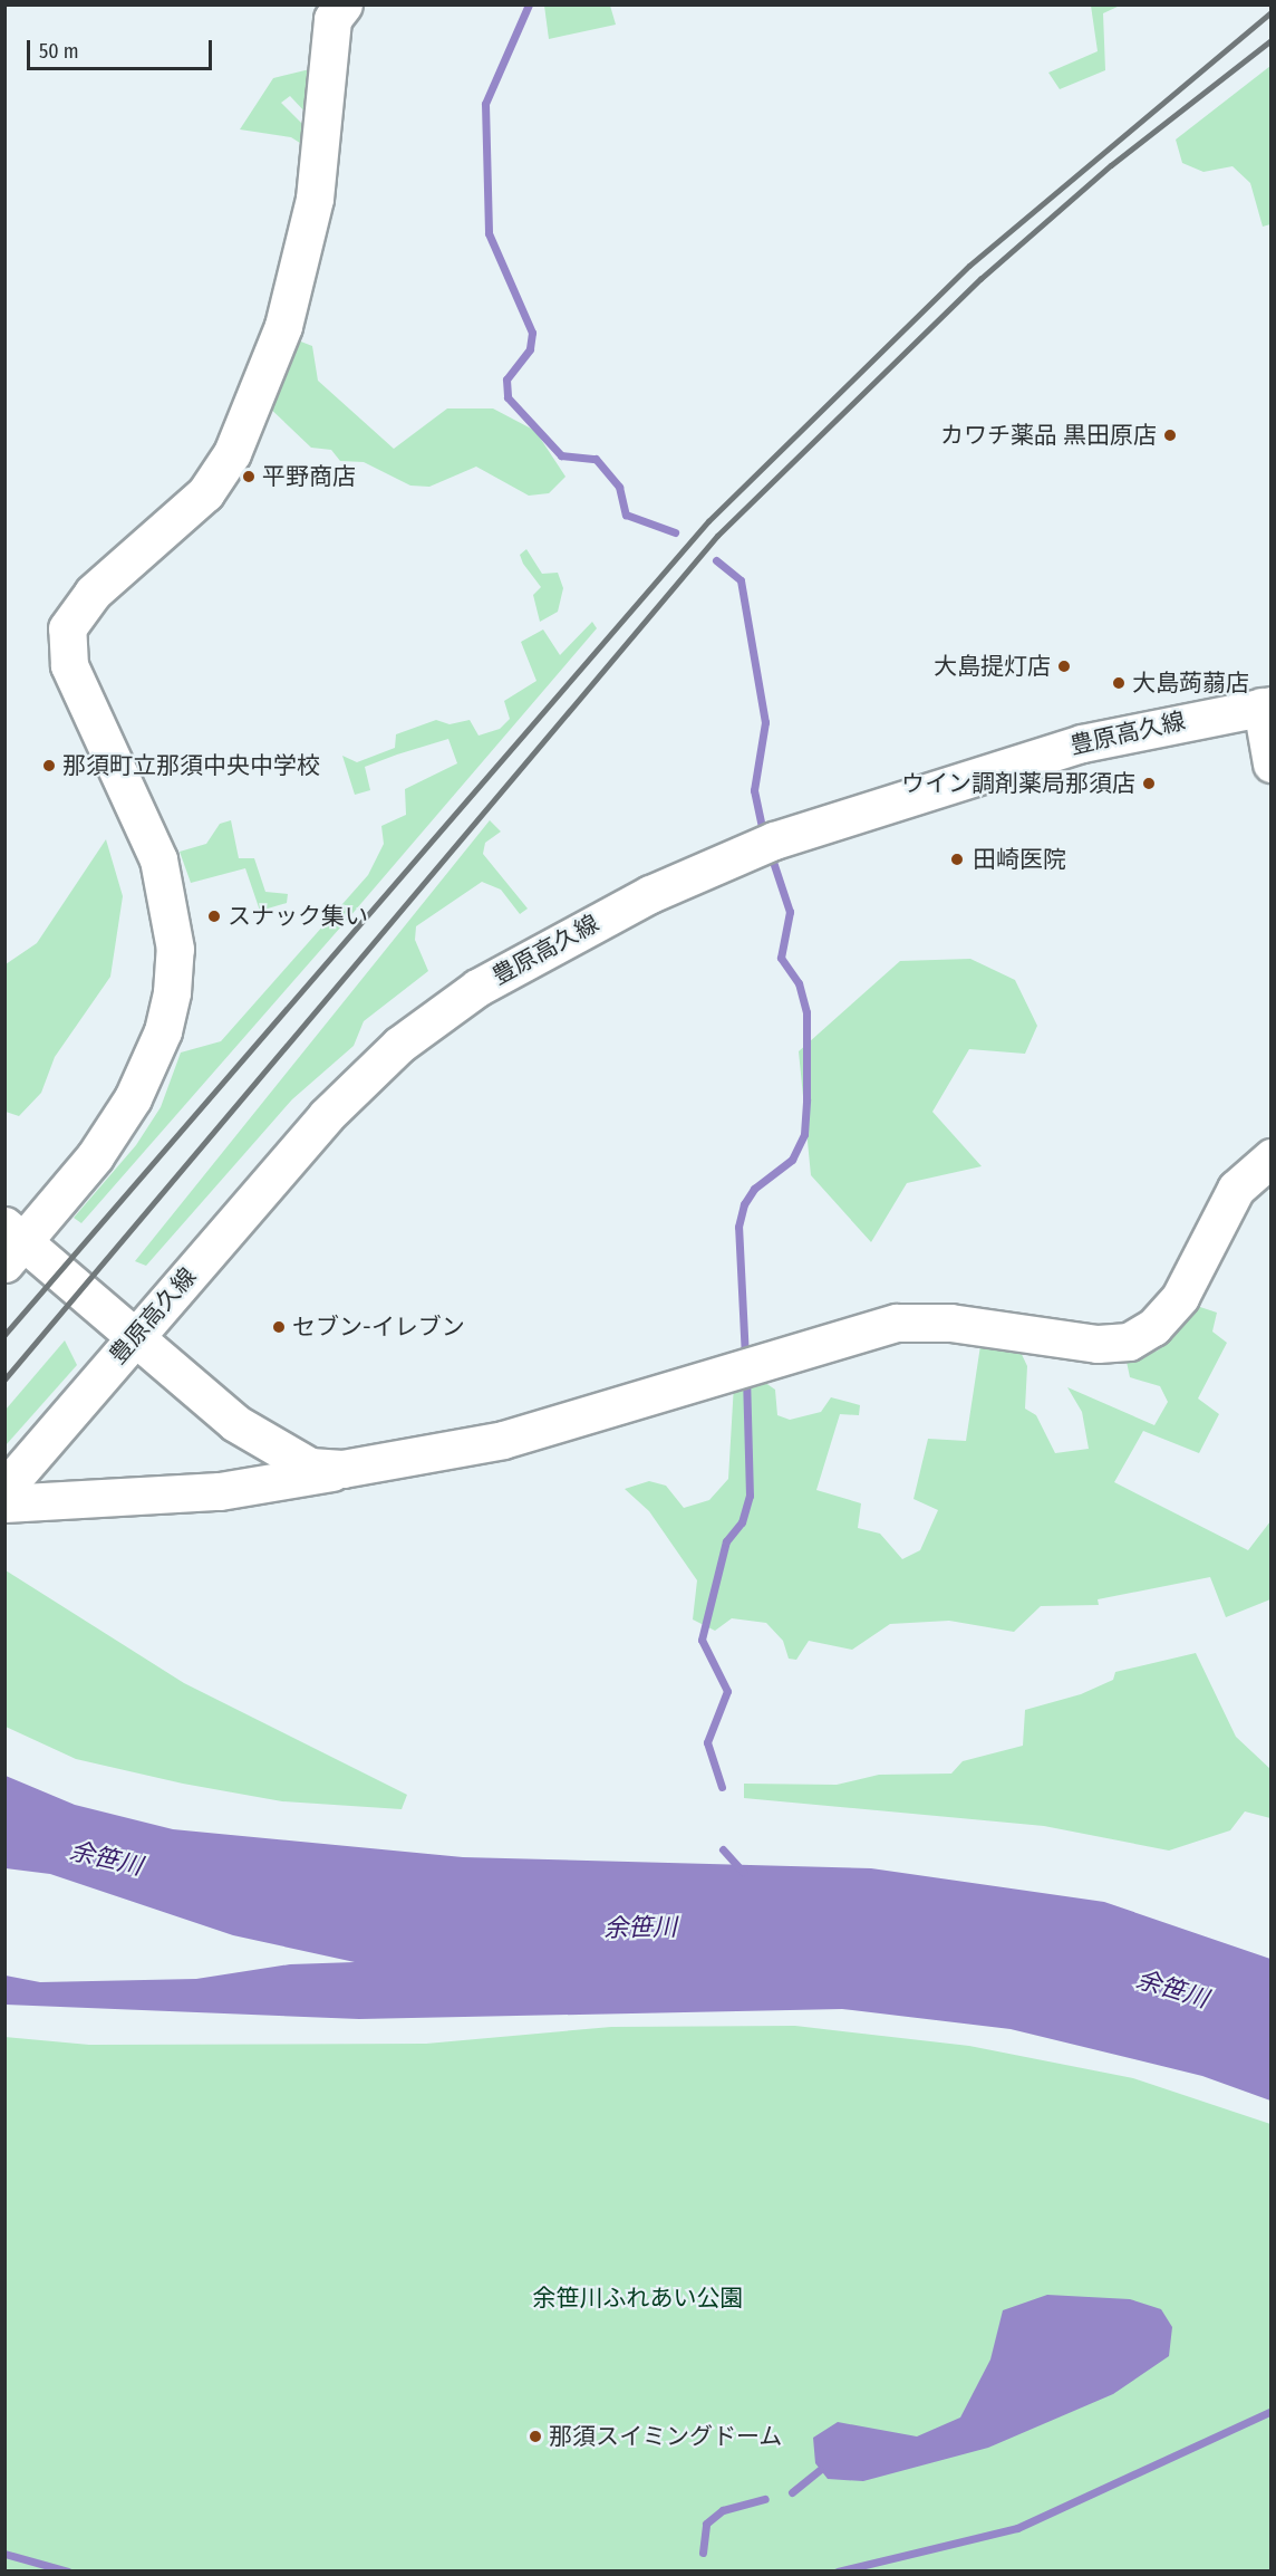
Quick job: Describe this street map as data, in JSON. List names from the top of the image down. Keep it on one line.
{"streets":{"street":["豊原高久線"]},"water":["余笹川"],"parks":["余笹川ふれあい公園"],"places":["カワチ薬品 黒田原店","平野商店","大島提灯店","大島蒟蒻店","那須町立那須中央中学校","ウイン調剤薬局那須店","田崎医院","スナック集い","セブン-イレブン","那須スイミングドーム"],"scale_bar":"50 m"}
